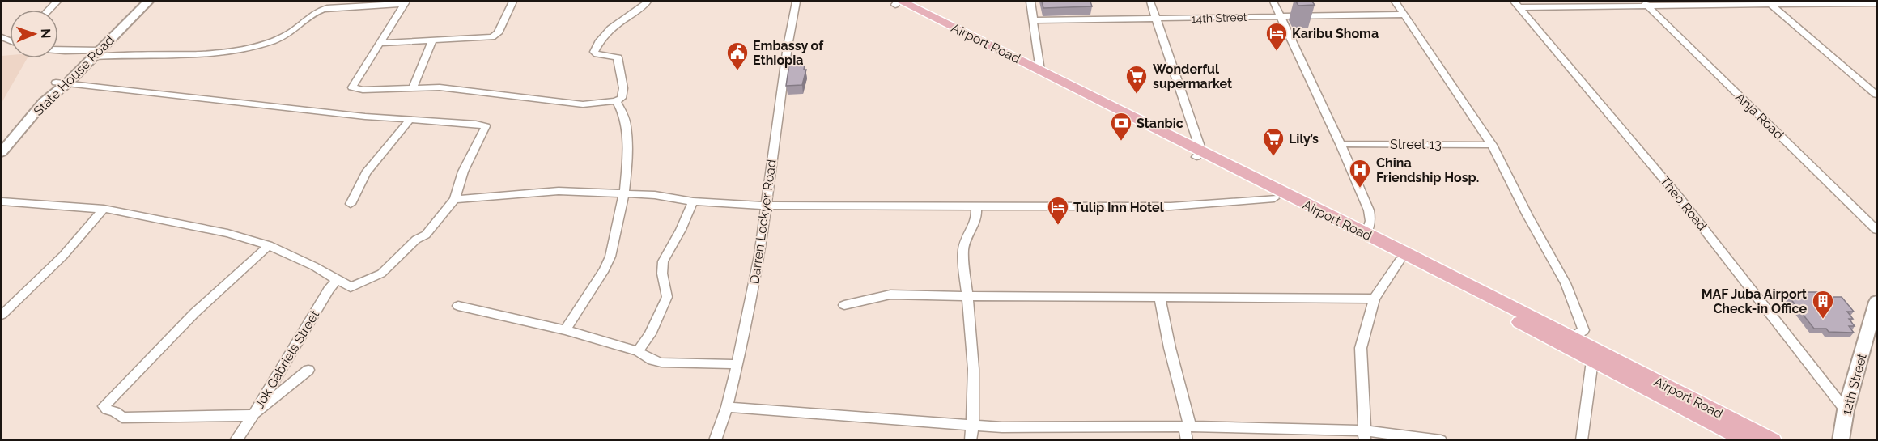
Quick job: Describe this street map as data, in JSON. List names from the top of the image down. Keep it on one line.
{"streets":{"main road":["Airport Road","State House Road","12th Street"],"street":["14th Street","Anja Road","Street 13","Theo Road","Darren Lockyer Road","Jok Gabriels Street"]},"crossings":[["Theo Road","12th Street"]],"places":{"hotel":["Karibu Shoma","Tulip Inn Hotel"],"public building":["Embassy of Ethiopia"],"supermarket":["Wonderful supermarket","Lily’s"],"bank":["Stanbic"],"hospital":["China Friendship Hosp."],"building":["MAF Juba Airport Check-in Office"]},"north":"right"}
